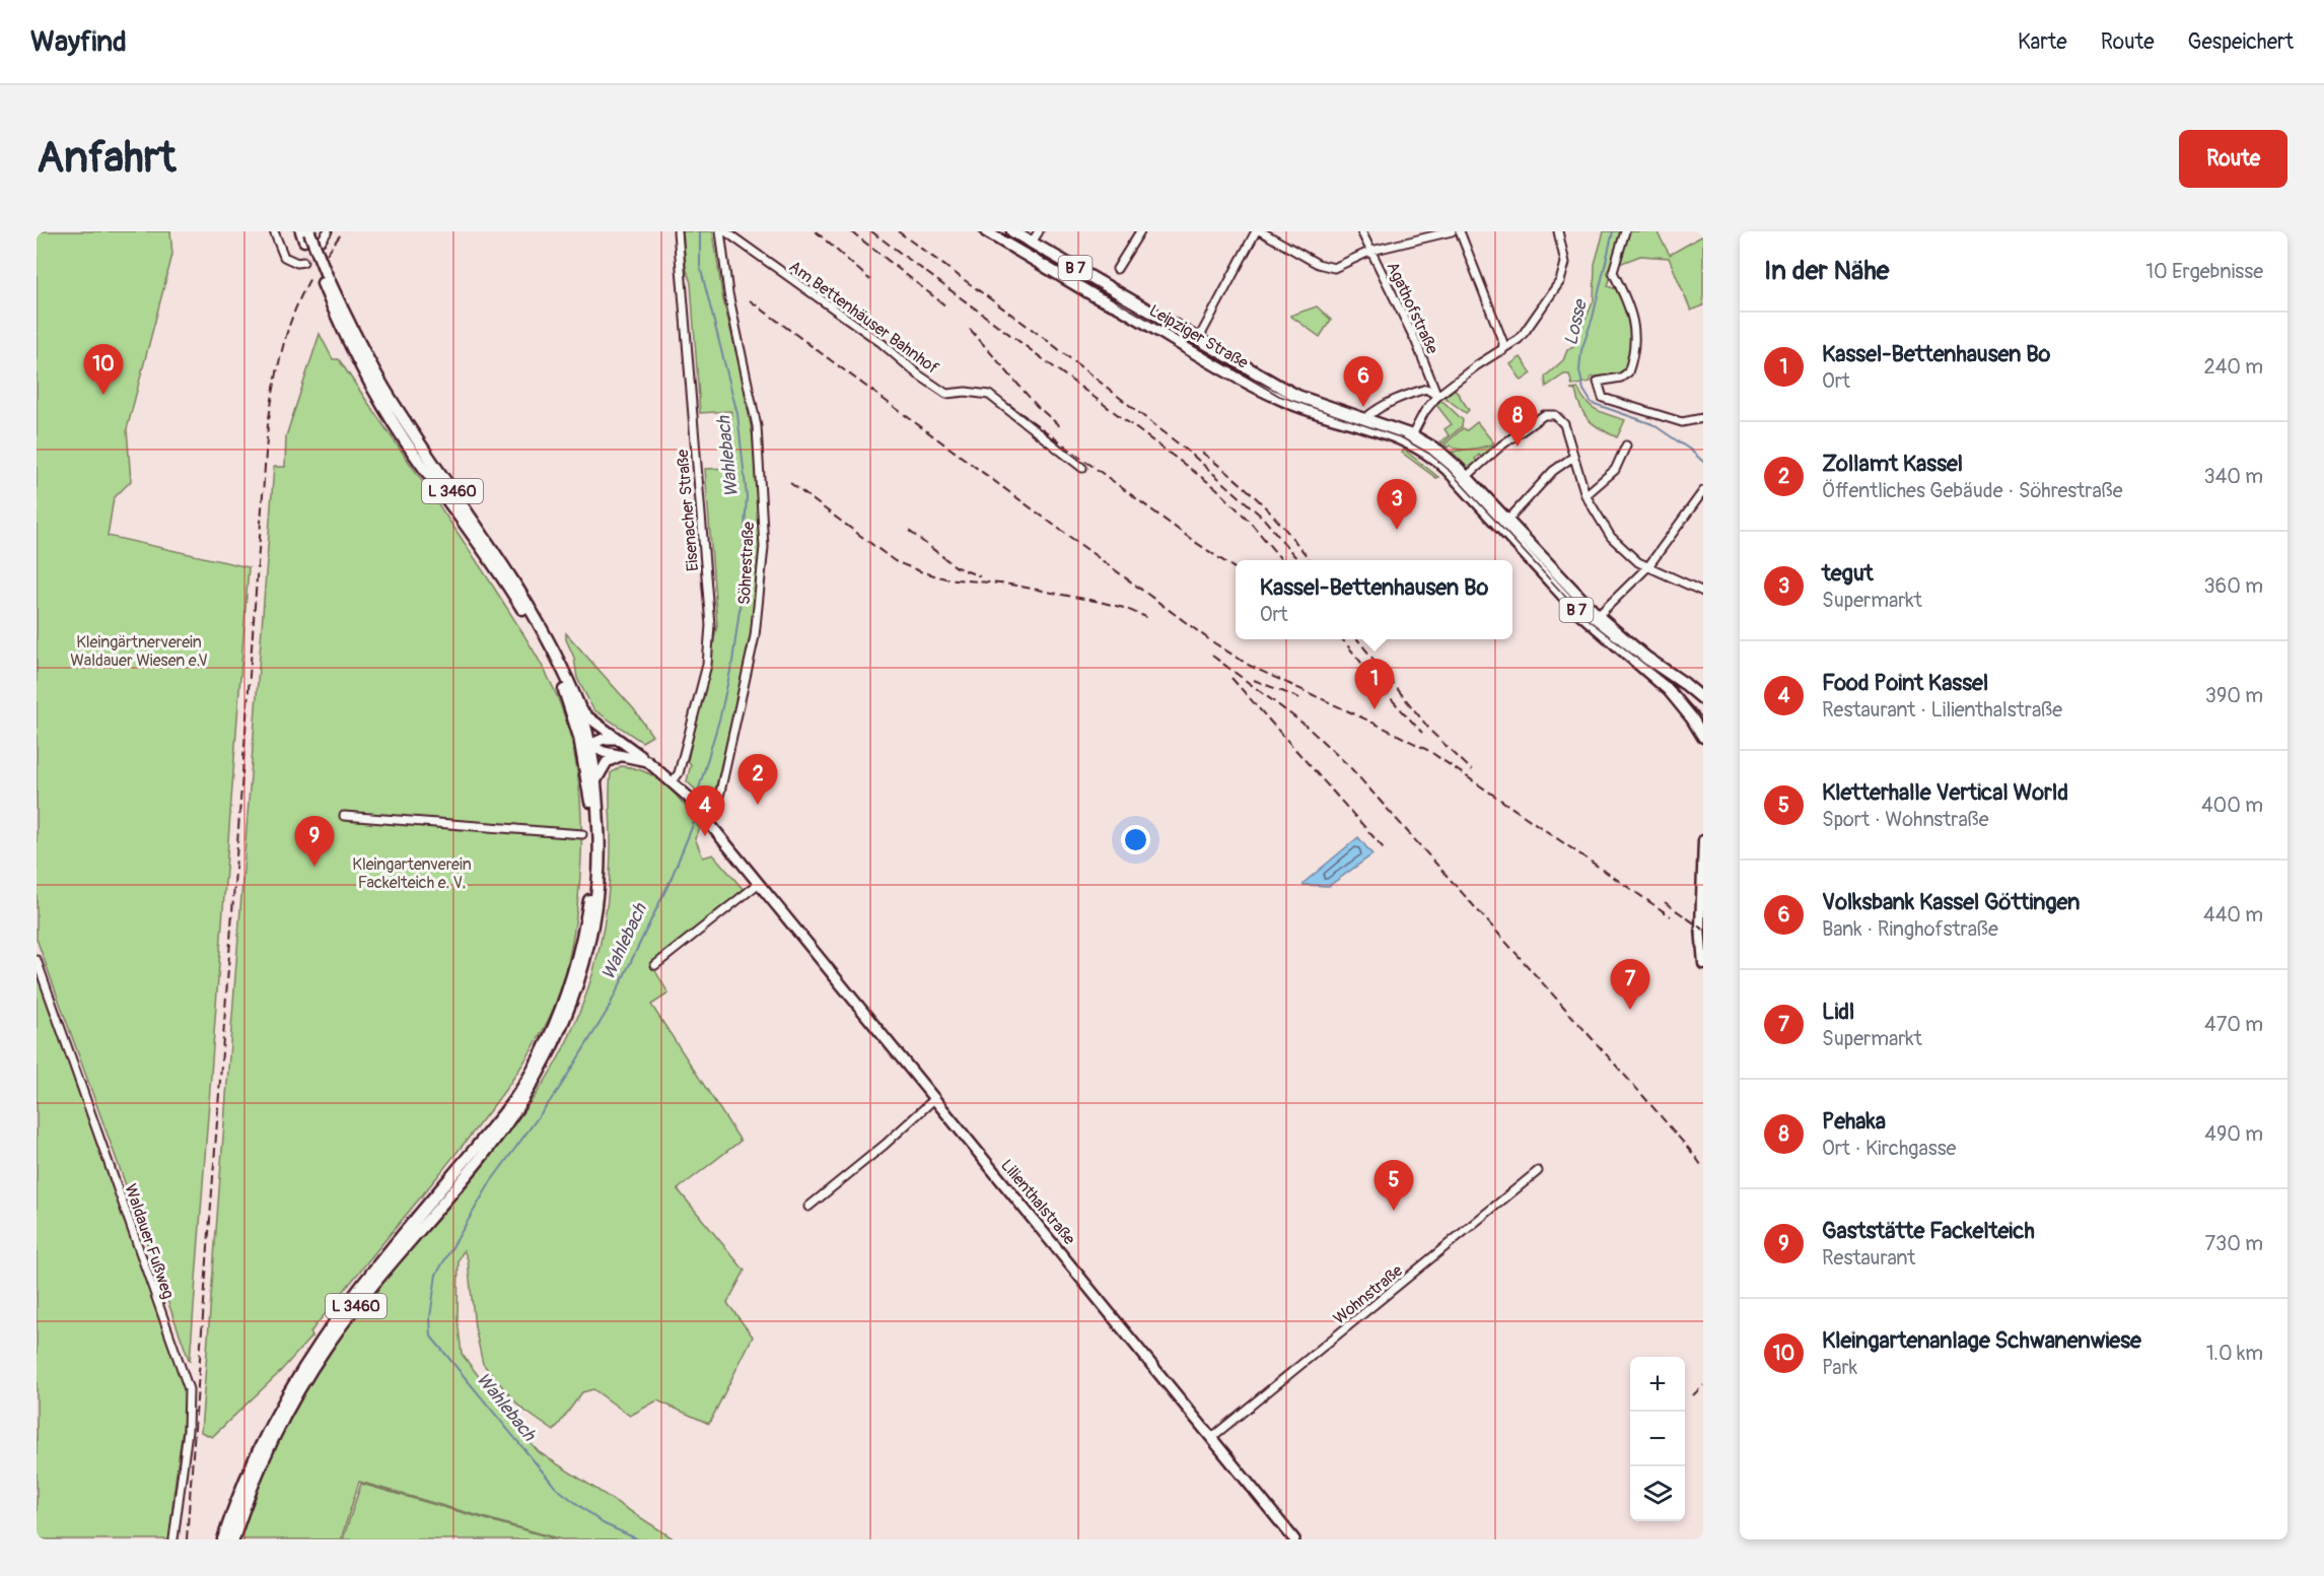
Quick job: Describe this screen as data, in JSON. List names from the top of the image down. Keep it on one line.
{"streets":{"main road":["B 7","Leipziger Straße","L 3460","Lilienthalstraße"],"street":["Agathofstraße","Am Bettenhäuser Bahnhof","Eisenacher Straße","Söhrestraße","Waldauer Fußweg","Wohnstraße"]},"crossings":[["B 7","Leipziger Straße"],["L 3460","Lilienthalstraße"],["Eisenacher Straße","Lilienthalstraße"],["Söhrestraße","Lilienthalstraße"],["Lilienthalstraße","Wohnstraße"]],"water":["Losse","Wahlebach"],"parks":["Kleingärtnerverein Waldauer Wiesen e.V","Kleingartenverein Fackelteich e. V."],"page":{"header":"Wayfind","nav":["Karte","Route","Gespeichert"],"buttons":"Route","title":"Anfahrt","heading":["In der Nähe","10 Ergebnisse"],"list":[{"mark":"1","name":"Kassel-Bettenhausen Bo","note":"Ort","value":"240 m"},{"mark":"2","name":"Zollamt Kassel","note":"Öffentliches Gebäude · Söhrestraße","value":"340 m"},{"mark":"3","name":"tegut","note":"Supermarkt","value":"360 m"},{"mark":"4","name":"Food Point Kassel","note":"Restaurant · Lilienthalstraße","value":"390 m"},{"mark":"5","name":"Kletterhalle Vertical World","note":"Sport · Wohnstraße","value":"400 m"},{"mark":"6","name":"Volksbank Kassel Göttingen","note":"Bank · Ringhofstraße","value":"440 m"},{"mark":"7","name":"Lidl","note":"Supermarkt","value":"470 m"},{"mark":"8","name":"Pehaka","note":"Ort · Kirchgasse","value":"490 m"},{"mark":"9","name":"Gaststätte Fackelteich","note":"Restaurant","value":"730 m"},{"mark":"10","name":"Kleingartenanlage Schwanenwiese","note":"Park","value":"1.0 km"}],"pins":["10","6","8","3","1","2","4","9","7","5"],"popup":["Kassel-Bettenhausen Bo","Ort"],"map_buttons":["+","−"]}}
